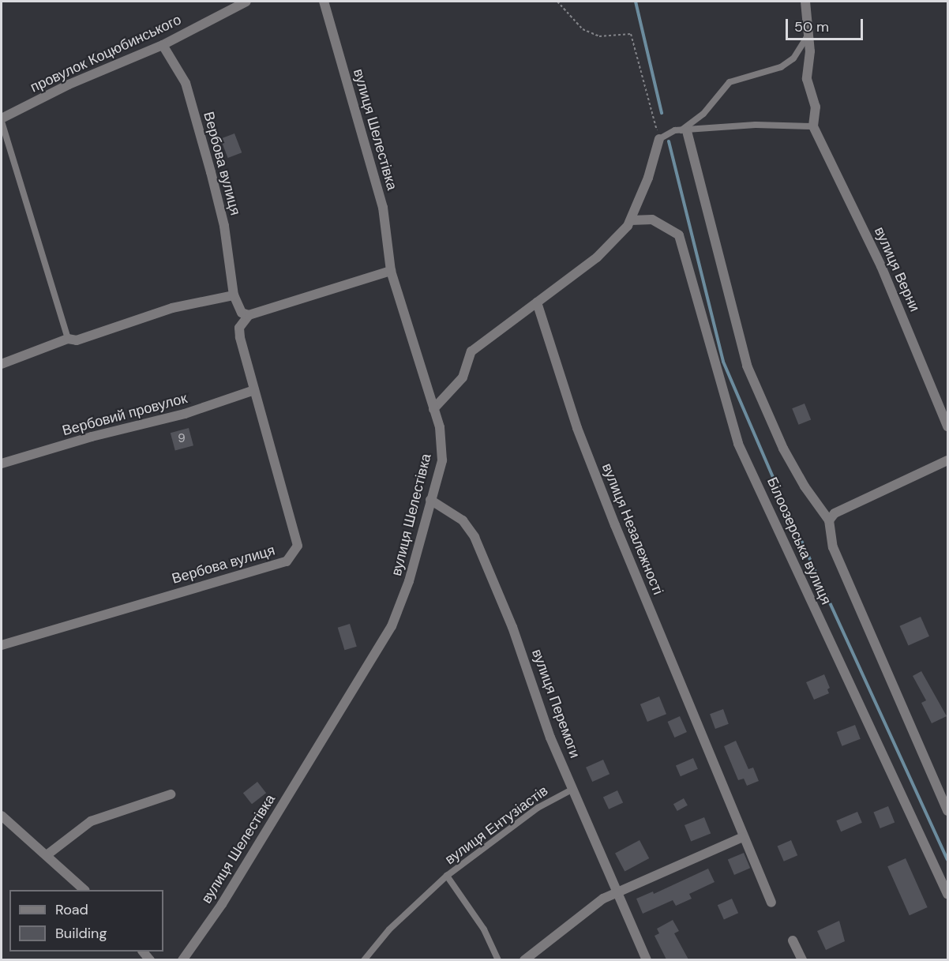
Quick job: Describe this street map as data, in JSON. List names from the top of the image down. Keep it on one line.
{"streets":{"street":["провулок Коцюбинського","вулиця Шелестівка","Вербова вулиця","вулиця Верни","Вербовий провулок","вулиця Незалежності","Білоозерська вулиця","вулиця Перемоги"],"lane":["вулиця Ентузіастів"]},"crossings":[["провулок Коцюбинського","Вербова вулиця"],["вулиця Шелестівка","вулиця Перемоги"],["Вербова вулиця","Вербовий провулок"],["вулиця Перемоги","вулиця Ентузіастів"]],"house_numbers":["9"],"legend":["Road","Building"],"scale_bar":"50 m"}
